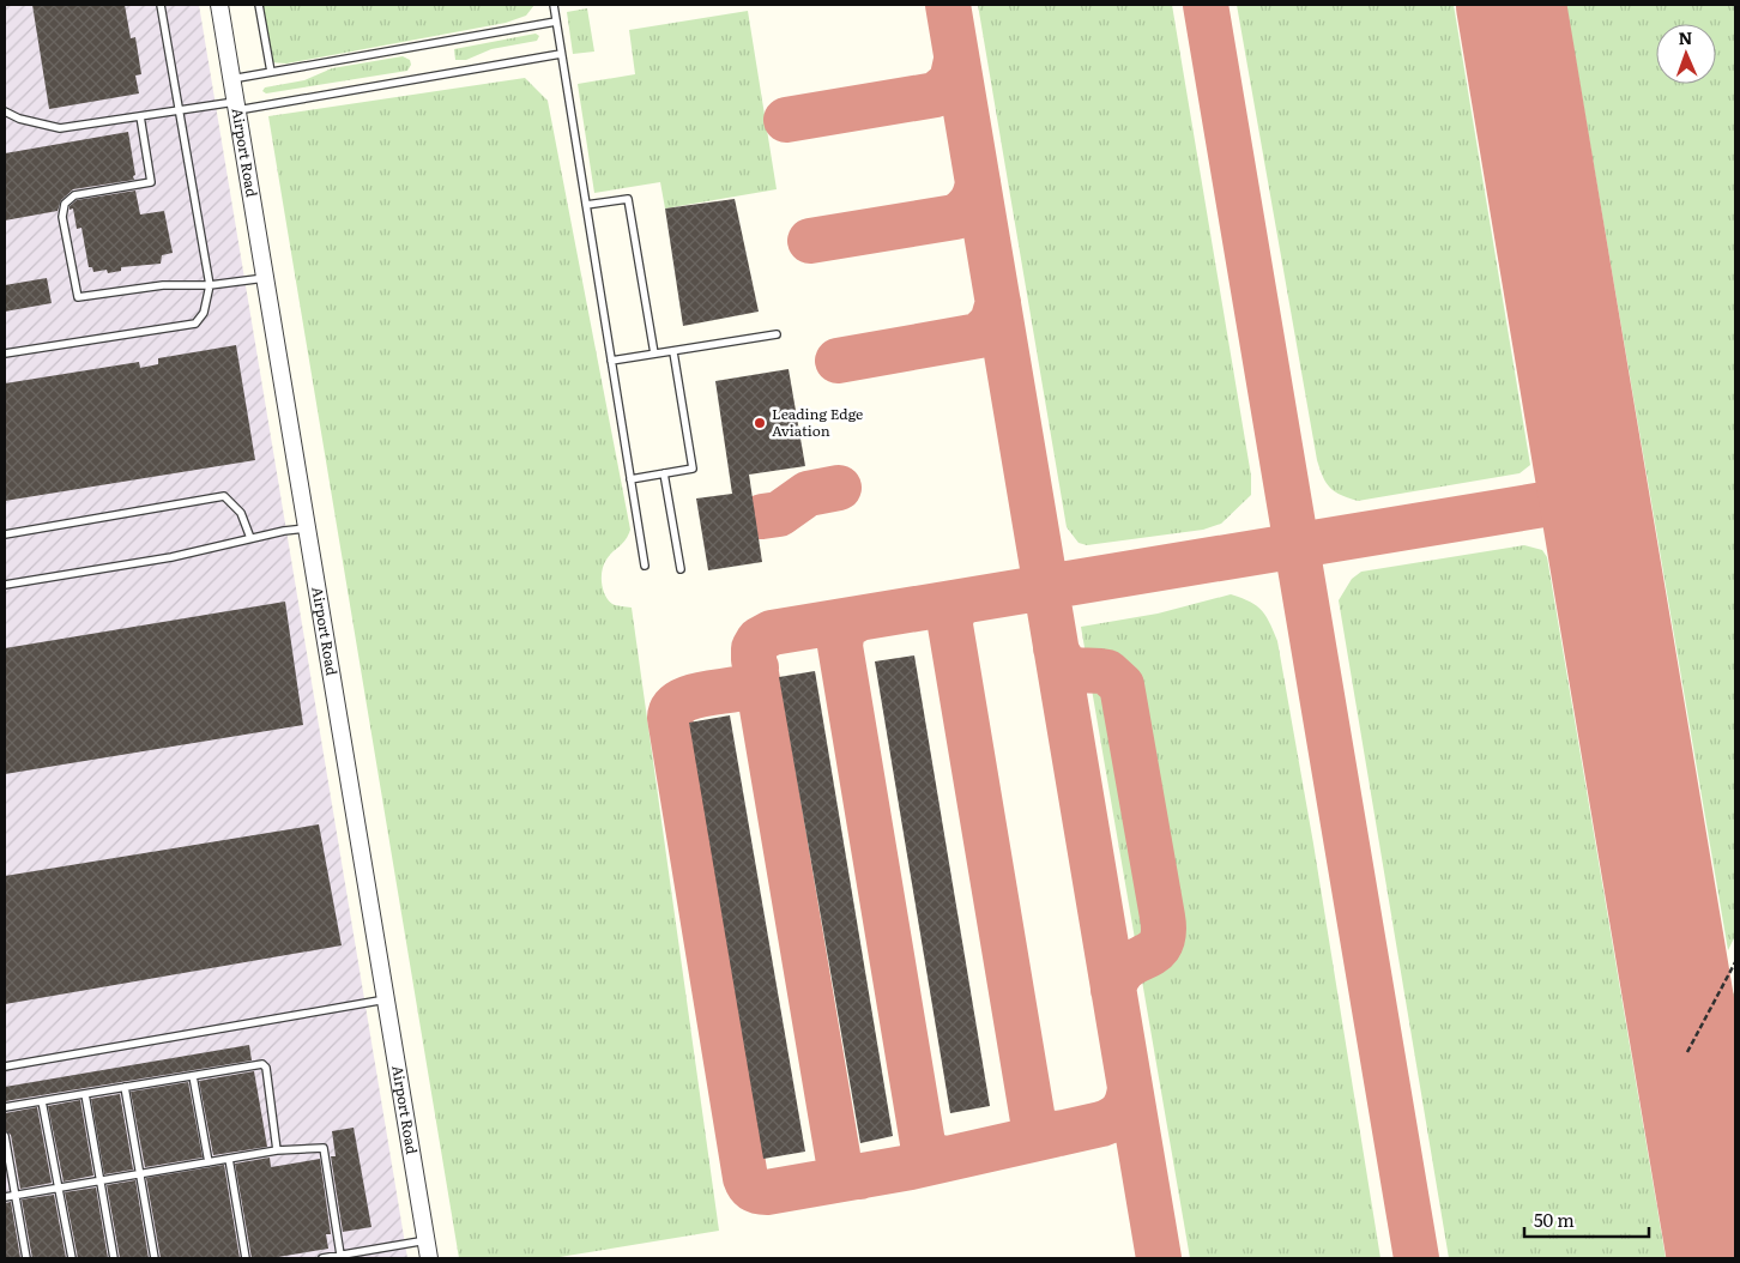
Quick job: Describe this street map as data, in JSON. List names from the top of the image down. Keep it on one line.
{"streets":{"street":["Airport Road"]},"places":["Leading Edge Aviation"],"scale_bar":"50 m","north":"top"}
